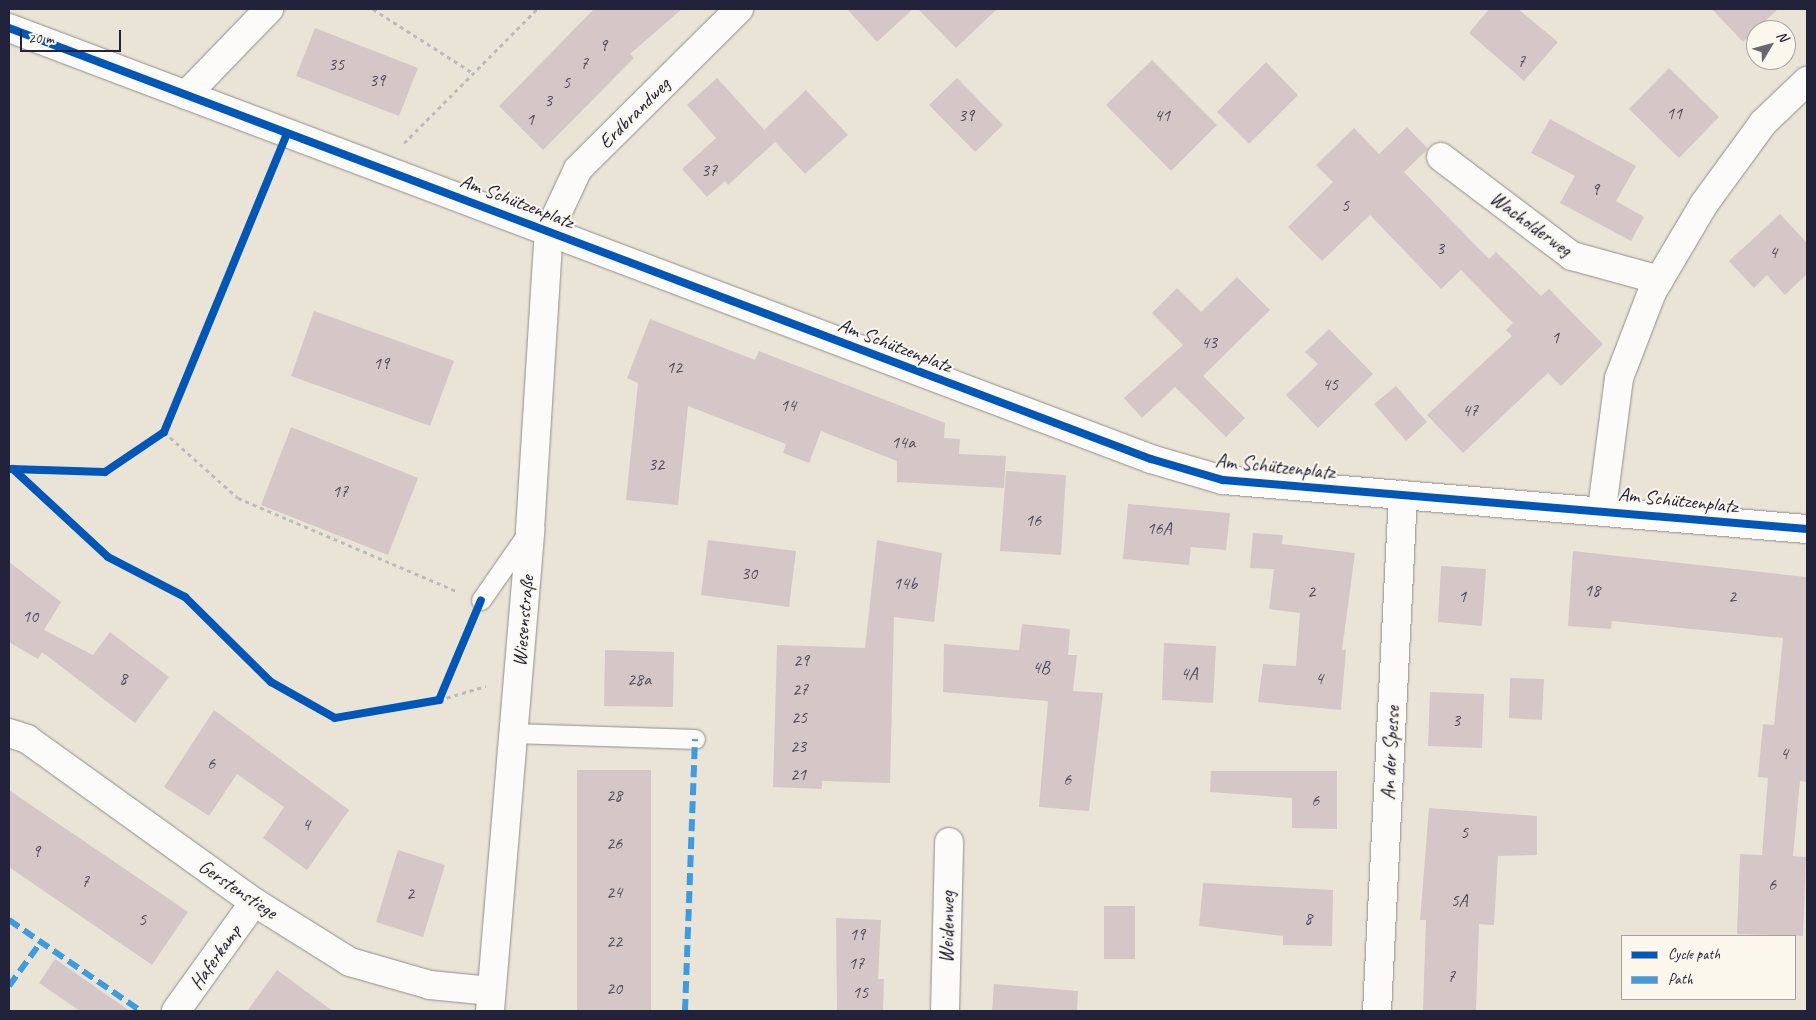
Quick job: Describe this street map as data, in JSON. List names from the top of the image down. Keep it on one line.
{"streets":{"street":["Erdbrandweg","Am Schützenplatz","Wacholderweg","Wiesenstraße","An der Spesse","Gerstenstiege","Weidenweg","Haferkamp"]},"crossings":[["Erdbrandweg","Am Schützenplatz"],["Erdbrandweg","Wiesenstraße"],["Am Schützenplatz","Wiesenstraße"],["Am Schützenplatz","An der Spesse"],["Wiesenstraße","Gerstenstiege"],["Gerstenstiege","Haferkamp"]],"house_numbers":["9","7","7","35","39","5","3","11","39","41","1","37","9","5","3","4","1","43","19","12","45","14","47","14a","32","17","16","16A","30","14b","18","2","1","2","10","29","4B","4A","8","4","28a","27","25","3","23","4","6","21","6","28","6","4","5","26","9","7","6","24","2","5A","8","5","19","22","17","7","20","15"],"legend":["Cycle path","Path"],"scale_bar":"20 m","north":"top right"}
